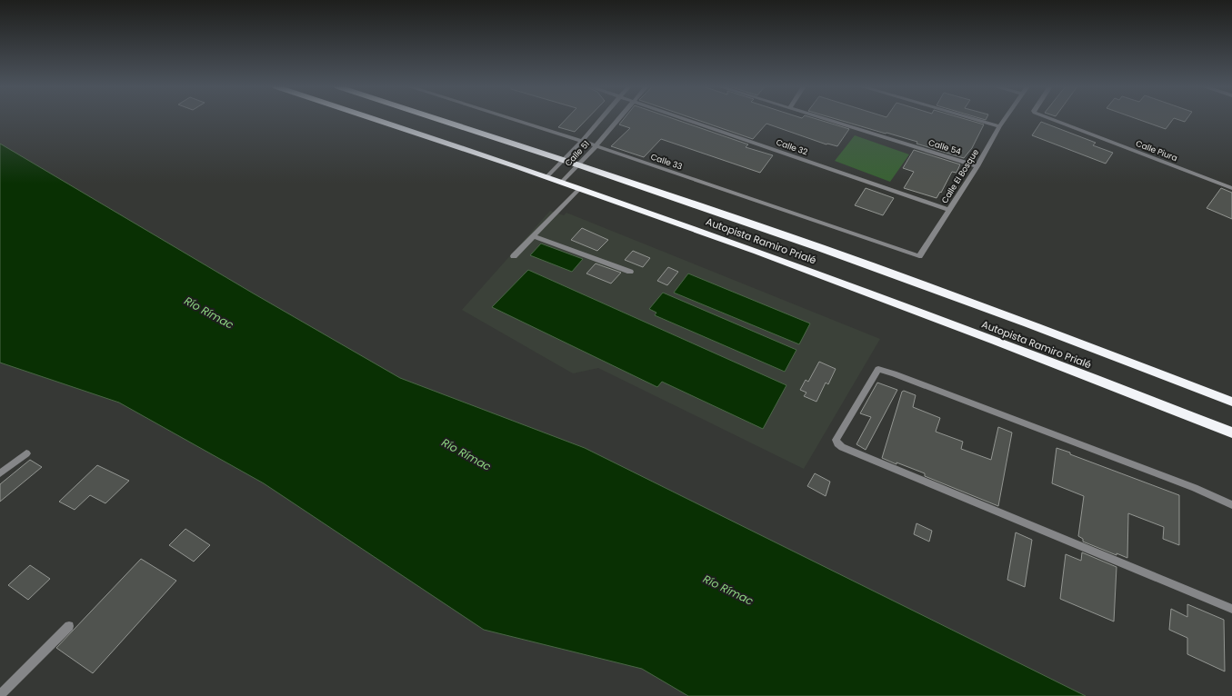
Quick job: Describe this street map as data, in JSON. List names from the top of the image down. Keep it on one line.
{"streets":{"highway":["Autopista Ramiro Prialé"],"street":["Calle 32","Calle 54","Calle Piura","Calle 51","Calle 33","Calle El Bosque"]},"crossings":[["Calle 32","Calle El Bosque"],["Calle 54","Calle El Bosque"],["Calle 51","Calle 33"],["Calle 51","Autopista Ramiro Prialé"],["Calle 33","Calle El Bosque"]],"water":["Río Rímac"]}
